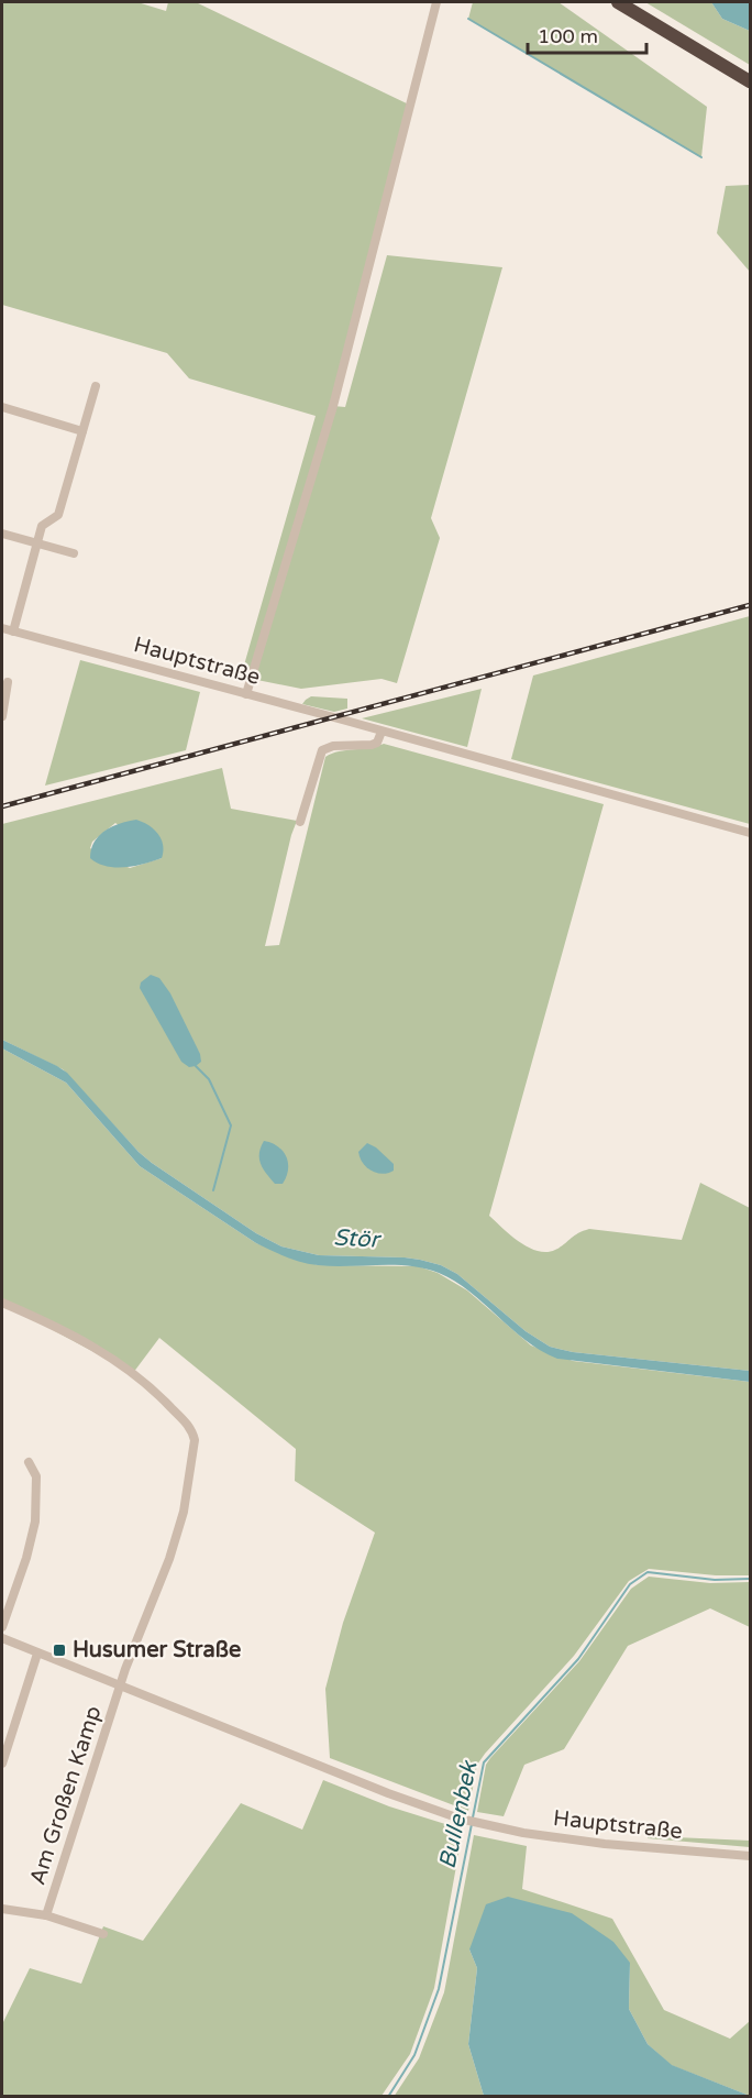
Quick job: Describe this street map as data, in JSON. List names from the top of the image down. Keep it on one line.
{"streets":{"street":["Hauptstraße","Am Großen Kamp"]},"crossings":[["Hauptstraße","Am Großen Kamp"]],"water":["Stör","Bullenbek"],"places":{"transit":["Husumer Straße"]},"scale_bar":"100 m"}
